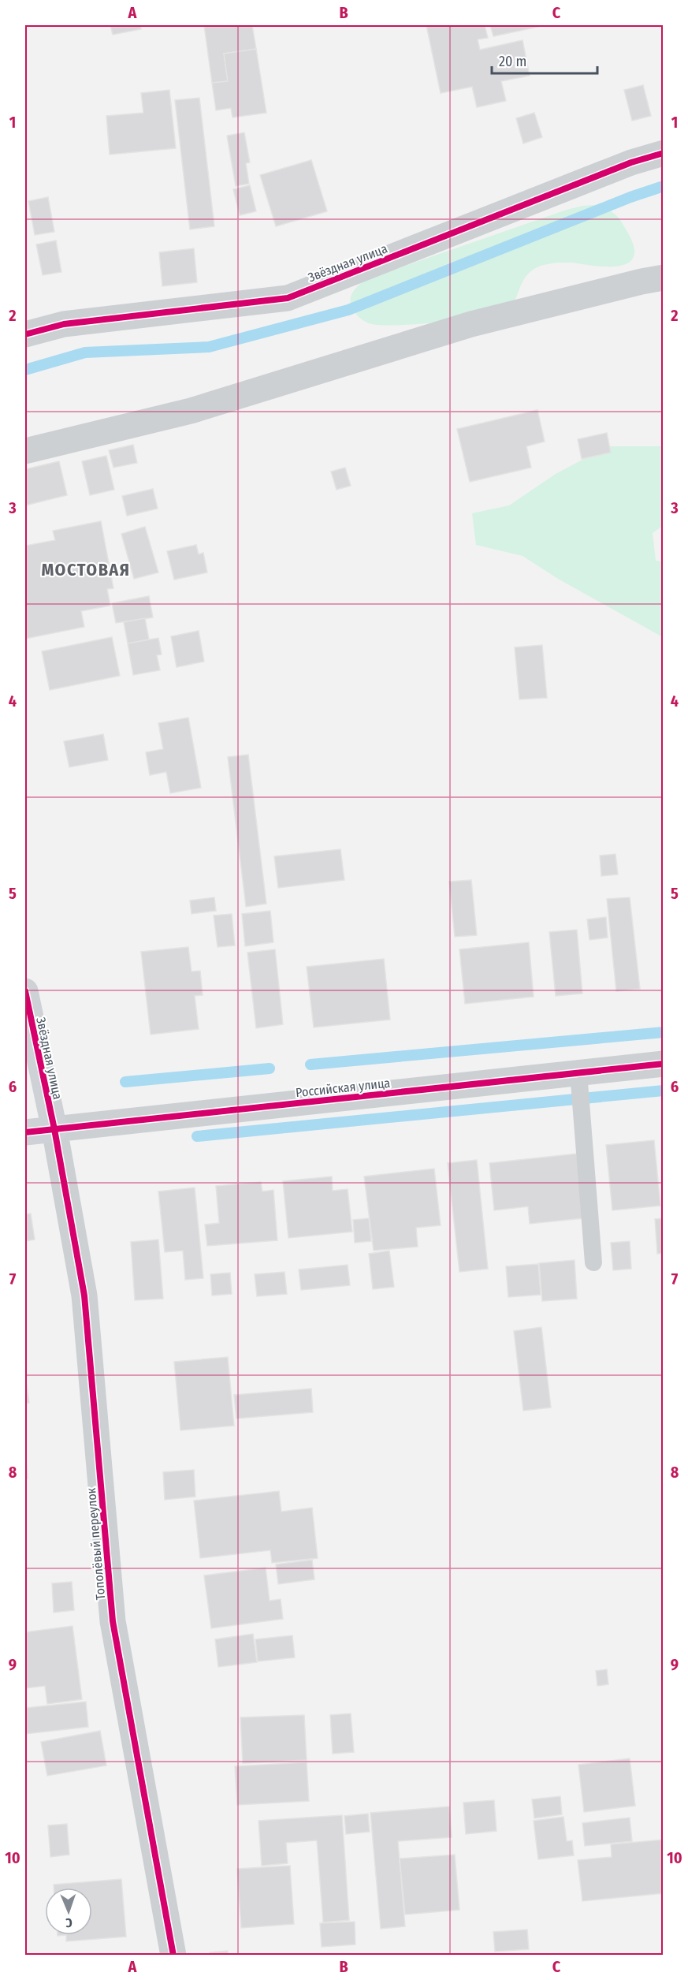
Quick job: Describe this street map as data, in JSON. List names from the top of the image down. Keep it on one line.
{"streets":{"street":["Звёздная улица","Российская улица","Тополёвый переулок"]},"crossings":[["Звёздная улица","Российская улица"],["Звёздная улица","Тополёвый переулок"],["Российская улица","Тополёвый переулок"]],"districts":["МОСТОВАЯ"],"scale_bar":"20 m","north":"bottom","grid":{"columns":["A","B","C"],"rows":["1","2","3","4","5","6","7","8","9","10"]}}
